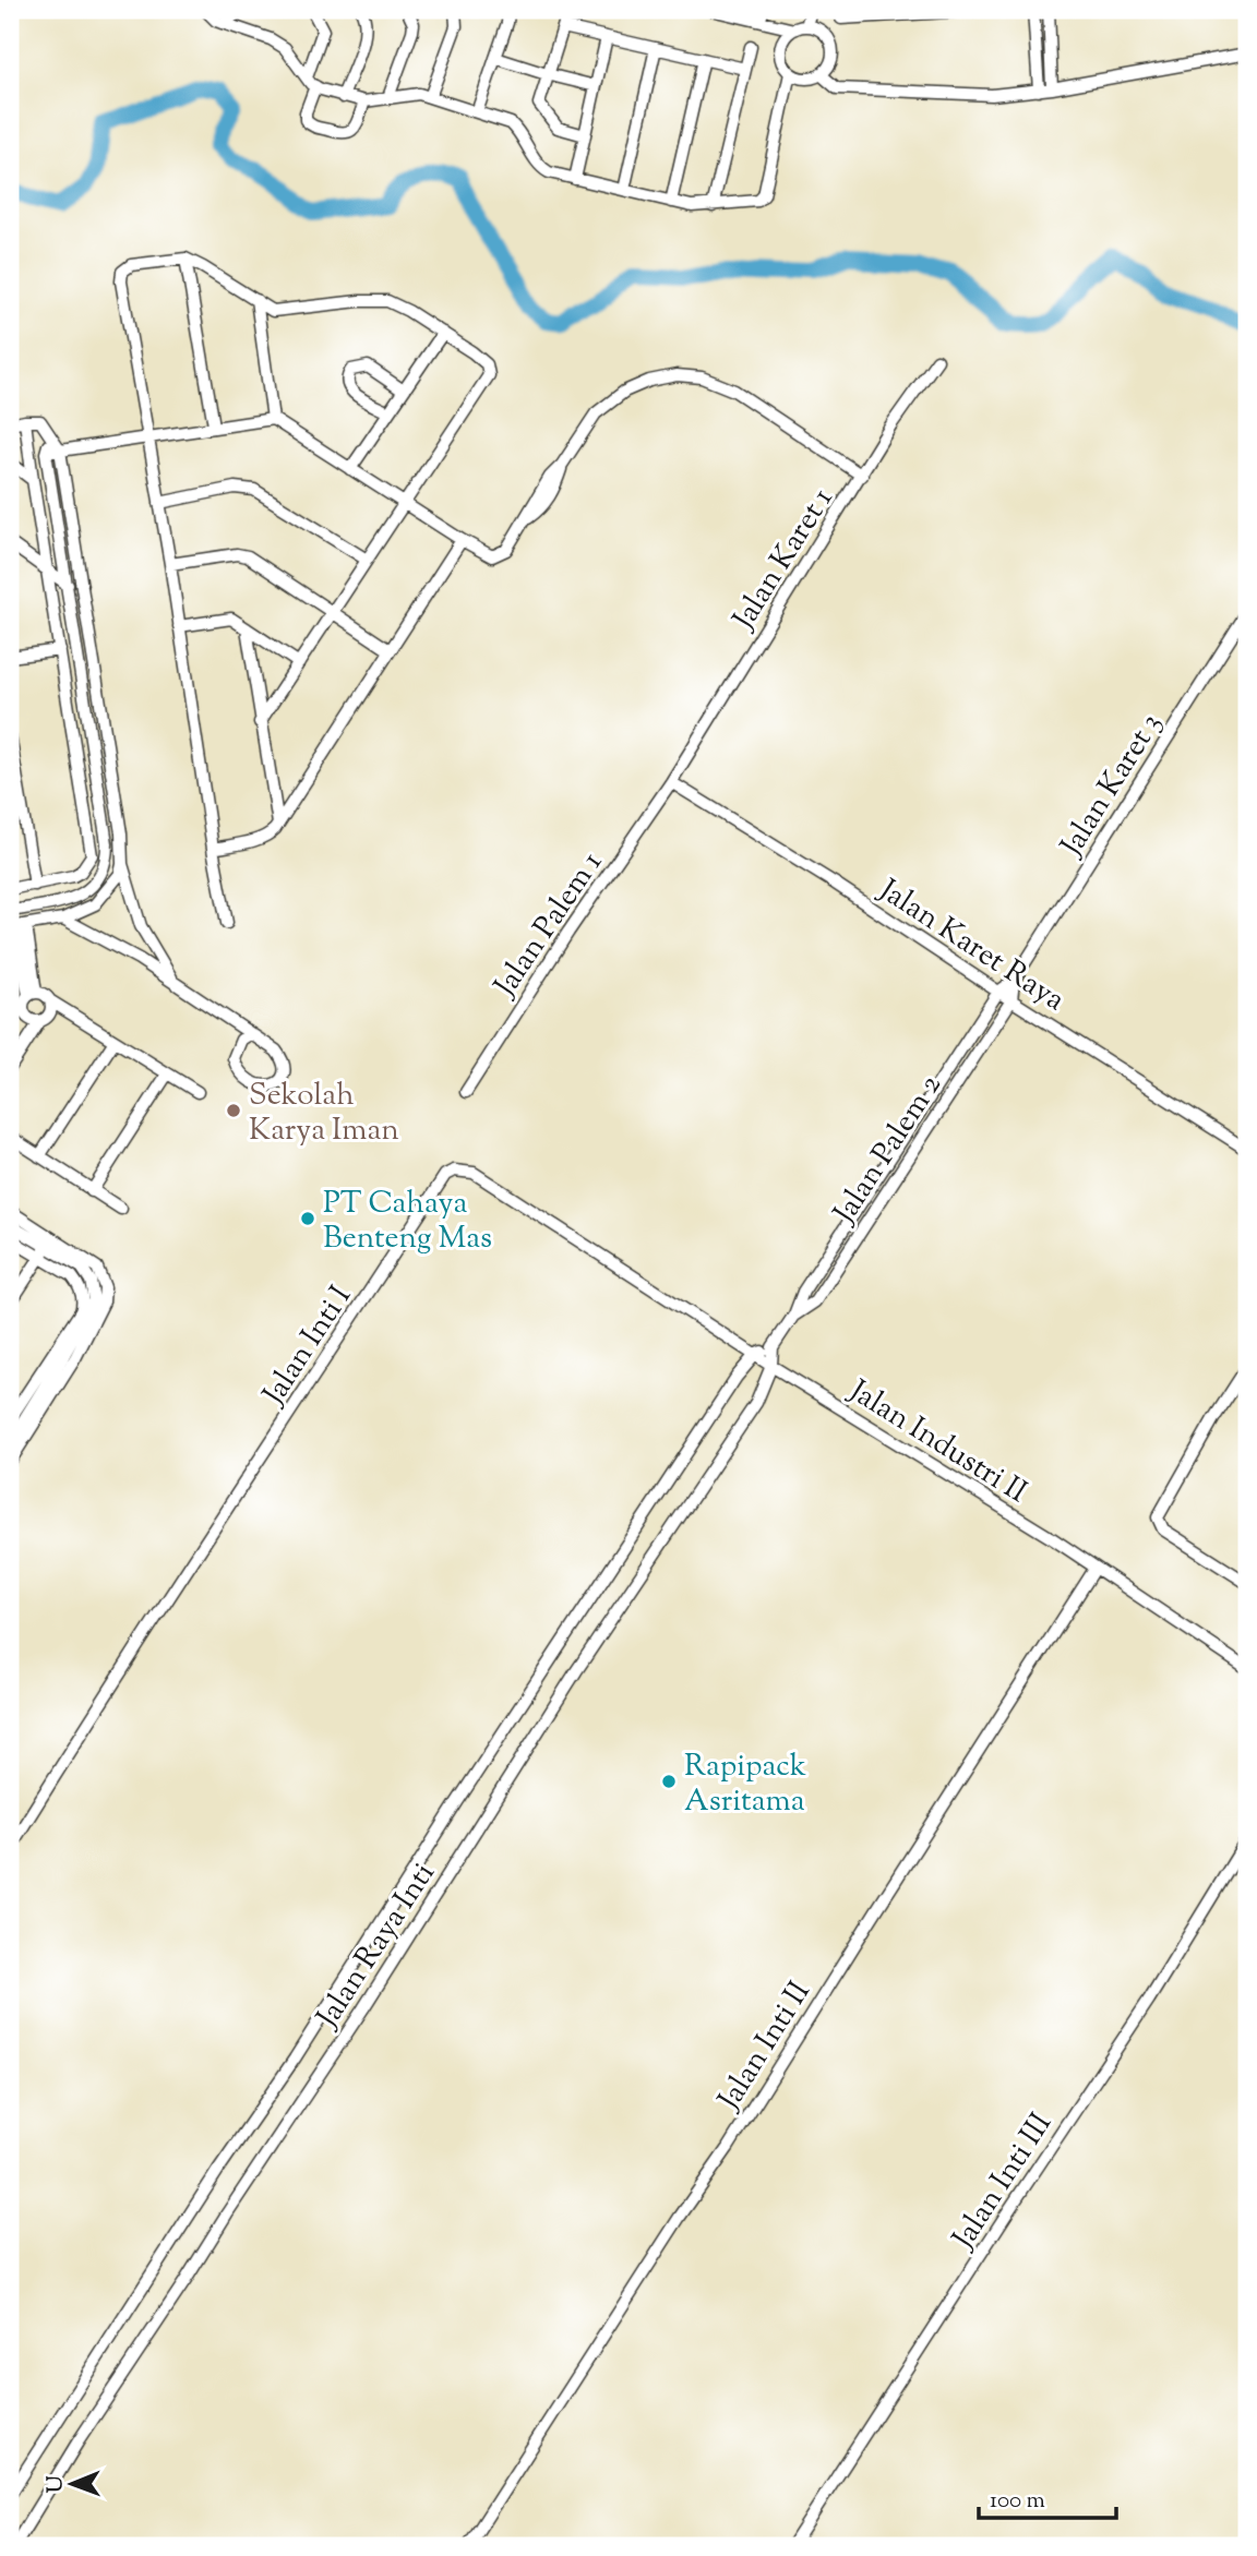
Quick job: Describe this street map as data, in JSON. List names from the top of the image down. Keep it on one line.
{"streets":{"street":["Jalan Karet 1","Jalan Karet 3","Jalan Palem 1","Jalan Karet Raya","Jalan Palem 2","Jalan Inti I","Jalan Industri II","Jalan Raya Inti","Jalan Inti II","Jalan Inti III"]},"crossings":[["Jalan Karet 1","Jalan Palem 1"],["Jalan Karet 1","Jalan Karet Raya"],["Jalan Karet 3","Jalan Karet Raya"],["Jalan Karet 3","Jalan Palem 2"],["Jalan Palem 1","Jalan Karet Raya"],["Jalan Karet Raya","Jalan Palem 2"],["Jalan Palem 2","Jalan Raya Inti"],["Jalan Inti I","Jalan Industri II"],["Jalan Inti I","Jalan Raya Inti"],["Jalan Industri II","Jalan Raya Inti"],["Jalan Industri II","Jalan Inti II"]],"places":["Sekolah Karya Iman","PT Cahaya Benteng Mas","Rapipack Asritama"],"scale_bar":"100 m","north":"left"}
